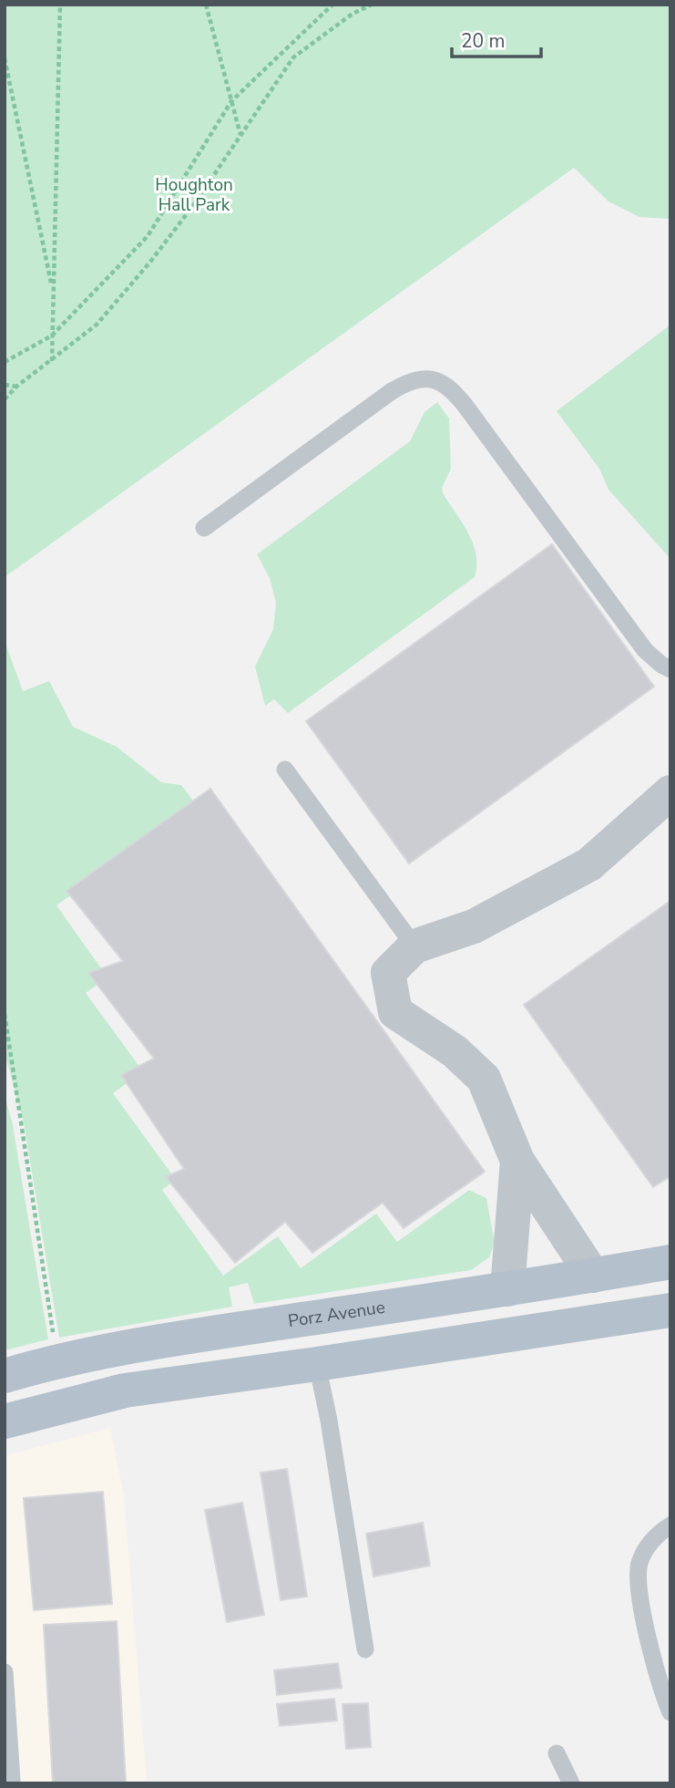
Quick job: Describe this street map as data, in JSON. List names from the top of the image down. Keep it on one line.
{"streets":{"main road":["Porz Avenue"]},"parks":["Houghton Hall Park"],"scale_bar":"20 m"}
